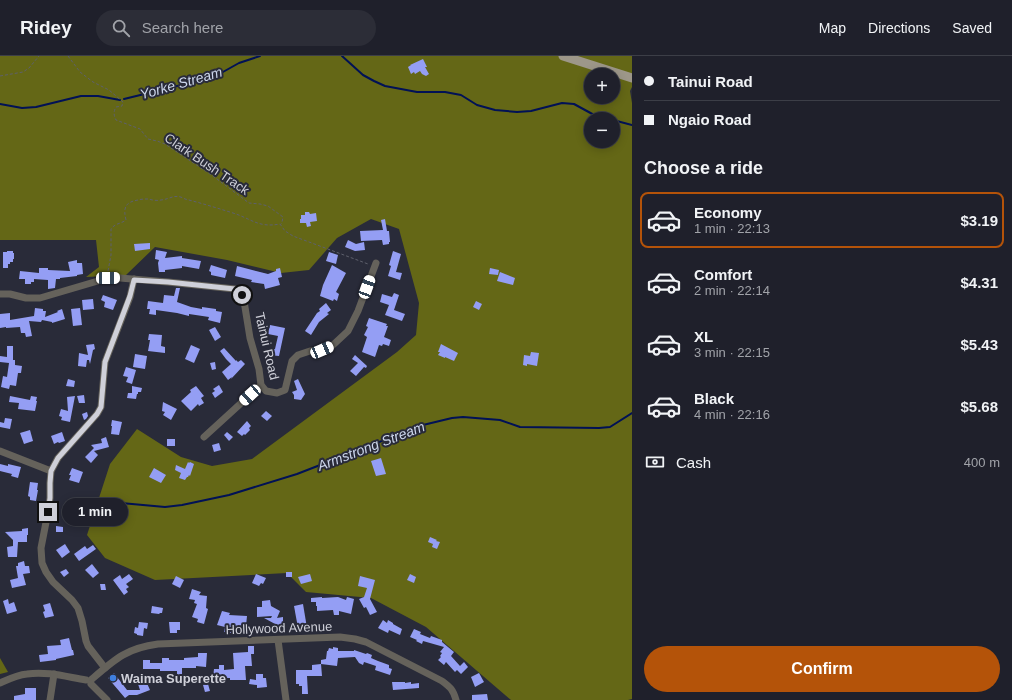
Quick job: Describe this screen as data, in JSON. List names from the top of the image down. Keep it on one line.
{"streets":{"street":["Tainui Road","Hollywood Avenue"],"path":["Clark Bush Track"]},"crossings":[["Clark Bush Track","Tainui Road"]],"water":["Yorke Stream","Armstrong Stream"],"places":["Waima Superette"],"page":{"header":"Ridey","search":"Search here","nav":["Map","Directions","Saved"],"banner":["Tainui Road","Ngaio Road"],"map_buttons":["+","−"],"heading":"Choose a ride","list":[{"name":"Economy","note":"1 min · 22:13","value":"$3.19"},{"name":"Comfort","note":"2 min · 22:14","value":"$4.31"},{"name":"XL","note":"3 min · 22:15","value":"$5.43"},{"name":"Black","note":"4 min · 22:16","value":"$5.68"}],"pay":["Cash","400 m"],"bubble":"1 min","buttons":"Confirm"}}
